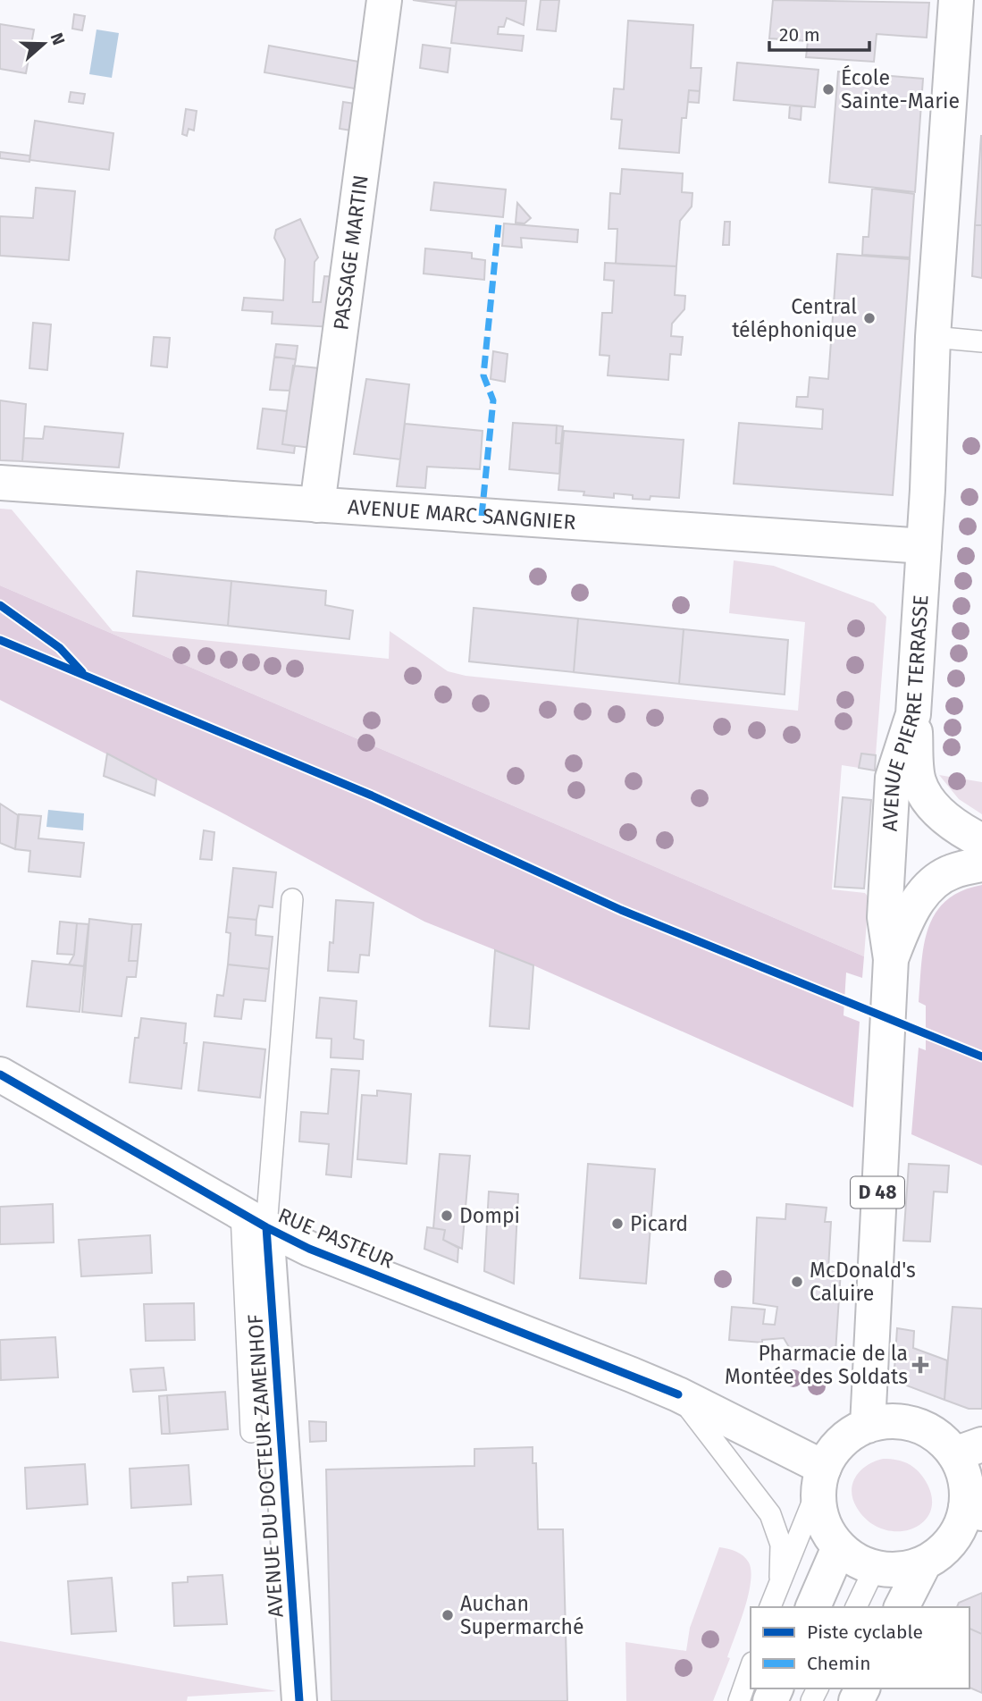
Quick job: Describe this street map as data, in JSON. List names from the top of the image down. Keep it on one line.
{"streets":{"street":["PASSAGE MARTIN","AVENUE MARC SANGNIER","AVENUE PIERRE TERRASSE","D 48","RUE PASTEUR","AVENUE DU DOCTEUR ZAMENHOF"]},"crossings":[["PASSAGE MARTIN","AVENUE MARC SANGNIER"],["AVENUE MARC SANGNIER","AVENUE PIERRE TERRASSE"],["AVENUE PIERRE TERRASSE","RUE PASTEUR"],["RUE PASTEUR","AVENUE DU DOCTEUR ZAMENHOF"]],"places":{"other":["École Sainte-Marie","Central téléphonique","Dompi","Picard","McDonald's Caluire","Auchan Supermarché"],"health":["Pharmacie de la Montée des Soldats"]},"legend":["Piste cyclable","Chemin"],"scale_bar":"20 m","north":"right"}
